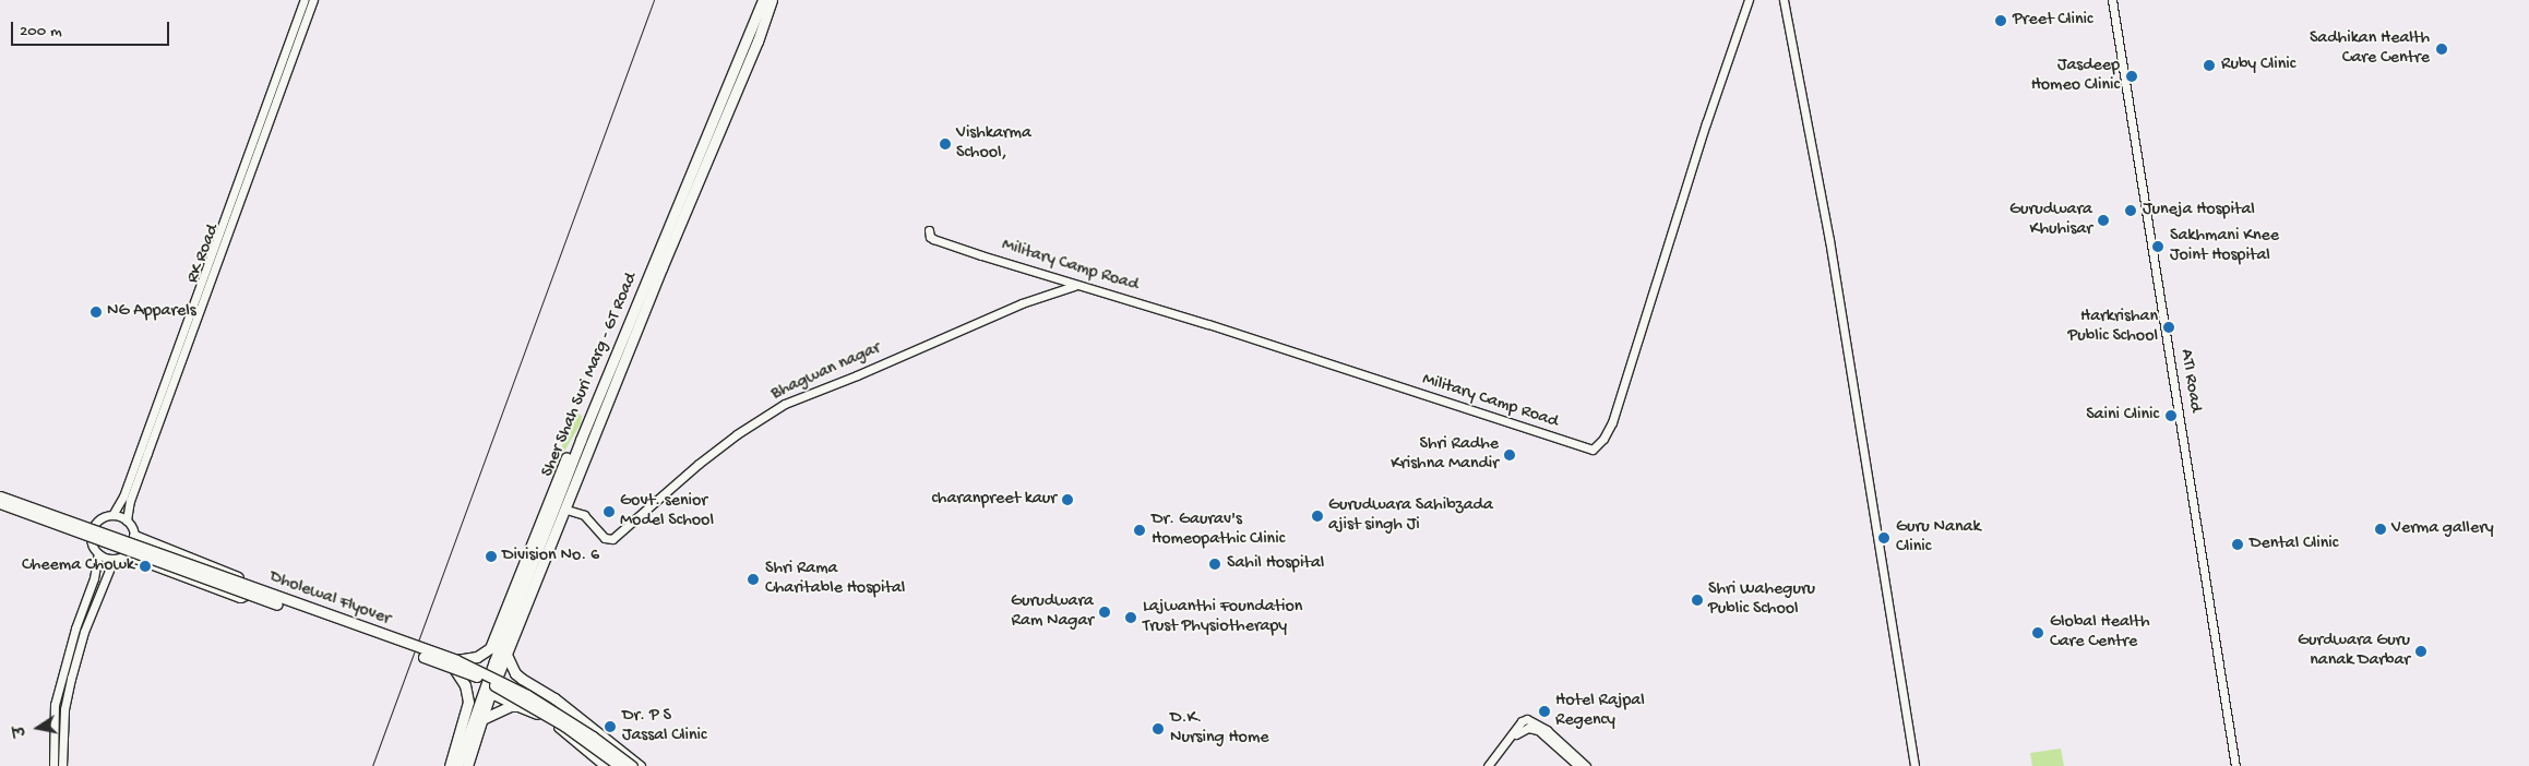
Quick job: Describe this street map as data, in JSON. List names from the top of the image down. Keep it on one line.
{"streets":{"main road":["Sher Shah Suri Marg - GT Road","Dholewal Flyover"],"street":["RK Road","Military Camp Road","Bhagwan nagar","ATI Road"]},"crossings":[["Military Camp Road","Bhagwan nagar"],["Bhagwan nagar","Sher Shah Suri Marg - GT Road"]],"places":["Preet Clinic","Sadhikan Health Care Centre","Ruby Clinic","Jasdeep Homeo Clinic","Vishkarma School,","Juneja Hospital","Gurudwara Khuhisar","Sakhmani Knee Joint Hospital","NG Apparels","Harkrishan Public School","Saini Clinic","Shri Radhe Krishna Mandir","charanpreet kaur","Govt. senior Model School","Gurudwara Sahibzada ajist singh Ji","Verma gallery","Dr. Gaurav's Homeopathic Clinic","Guru Nanak Clinic","Dental Clinic","Division No. 6","Sahil Hospital","Cheema Chowk","Shri Rama Charitable Hospital","Shri Waheguru Public School","Gurudwara Ram Nagar","Lajwanthi Foundation Trust Physiotherapy","Global Health Care Centre","Gurdwara Guru nanak Darbar","Hotel Rajpal Regency","Dr. P S Jassal Clinic","D.K. Nursing Home"],"scale_bar":"200 m","north":"left"}
